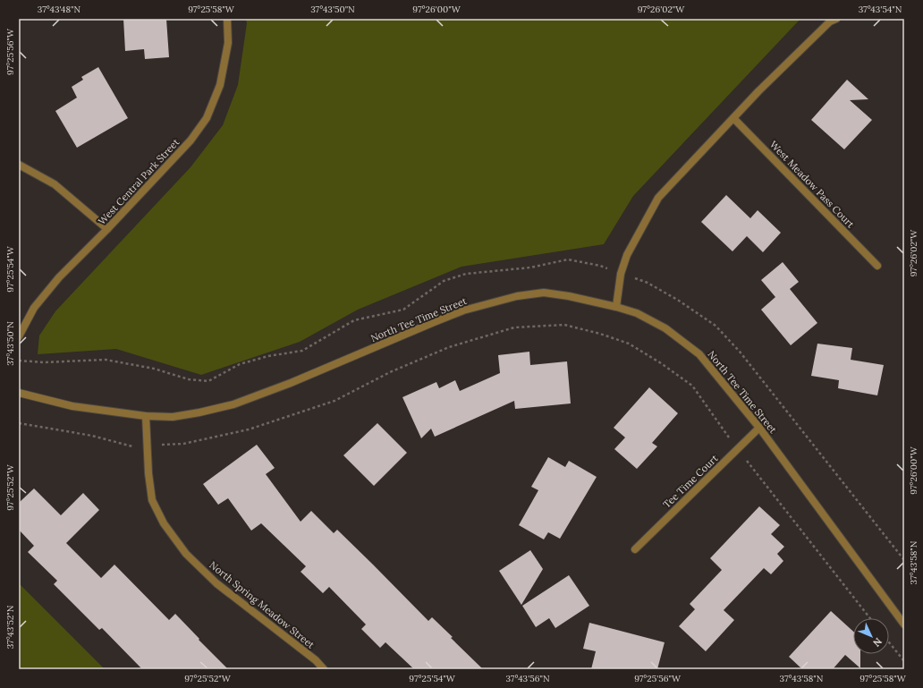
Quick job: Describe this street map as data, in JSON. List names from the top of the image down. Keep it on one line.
{"streets":{"street":["West Central Park Street","West Meadow Pass Court","North Tee Time Street","Tee Time Court","North Spring Meadow Street"]},"crossings":[["North Tee Time Street","Tee Time Court"],["North Tee Time Street","North Spring Meadow Street"]],"north":"bottom right","coordinates":["37°43'48\"N","97°25'58\"W","37°43'50\"N","97°26'00\"W","97°26'02\"W","37°43'54\"N","97°25'56\"W","97°25'54\"W","97°25'52\"W","37°43'58\"N","37°43'52\"N","37°43'56\"N"]}
